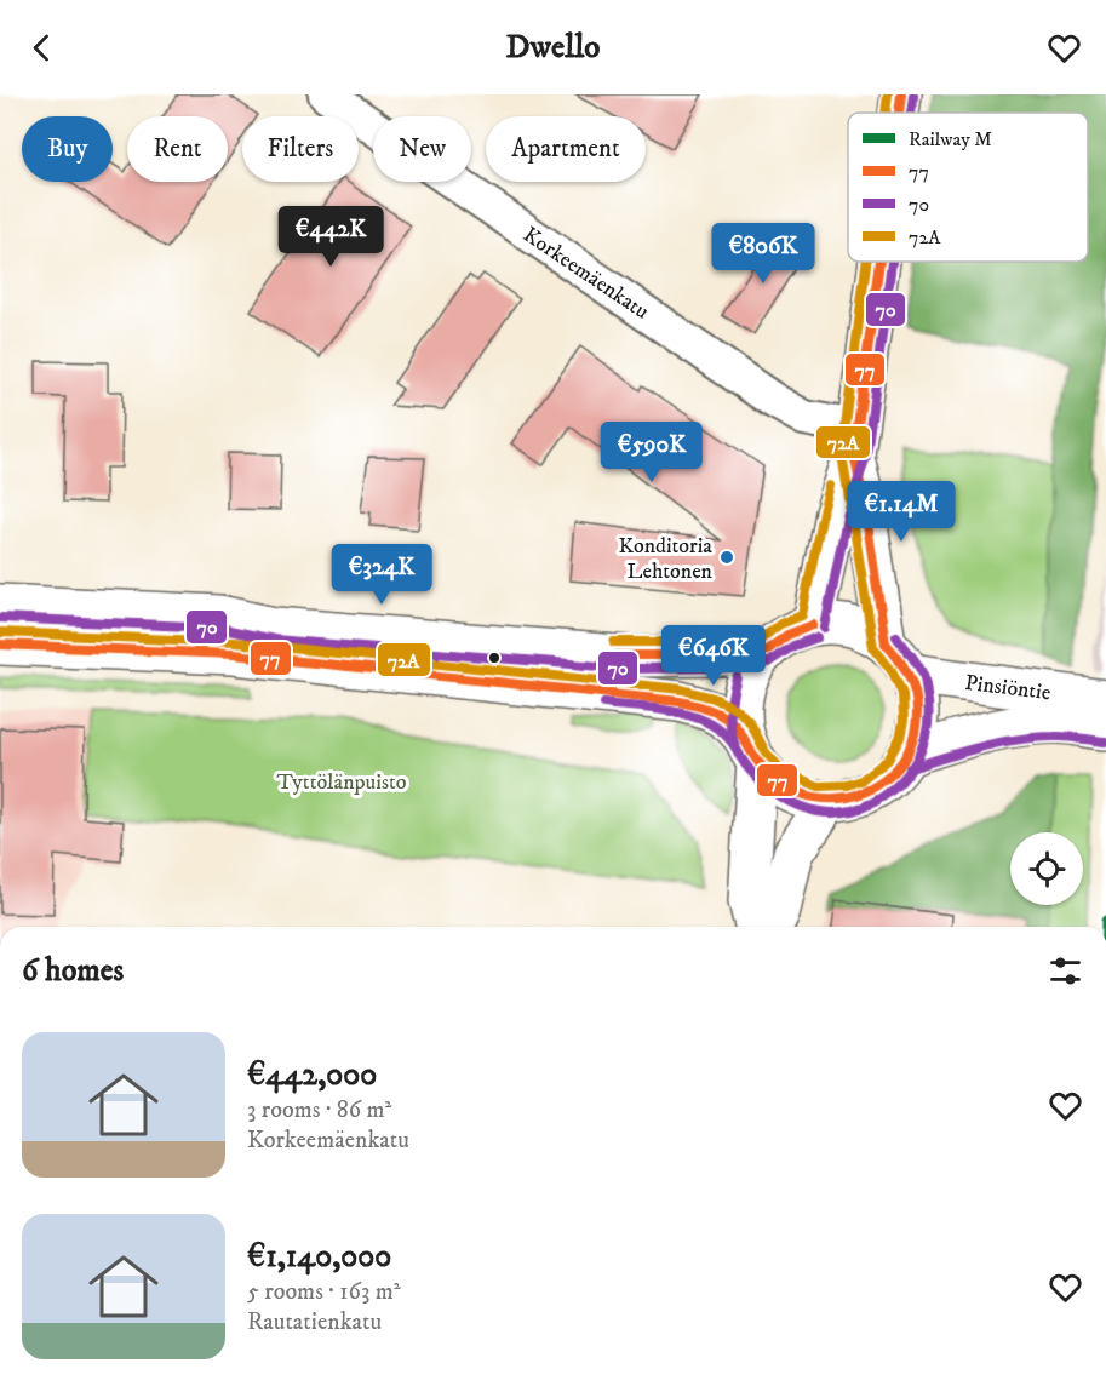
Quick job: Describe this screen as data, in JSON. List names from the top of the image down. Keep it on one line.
{"streets":{"main road":["Pinsiöntie"],"street":["Korkeemäenkatu"]},"parks":["Tyttölänpuisto"],"places":["Konditoria Lehtonen"],"lines":["transit line 77","transit line 72A","transit line 70","rail line M"],"legend":["Railway M","77","70","72A"],"page":{"header":"Dwello","chip":["Buy","Rent","Filters","New","Apartment"],"price":["€442K","€806K","€590K","€1.14M","€324K","€646K"],"heading":"6 homes","list":[{"name":"€442,000","note":"3 rooms · 86 m² · Korkeemäenkatu"},{"name":"€1,140,000","note":"5 rooms · 163 m² · Rautatienkatu"}]}}
